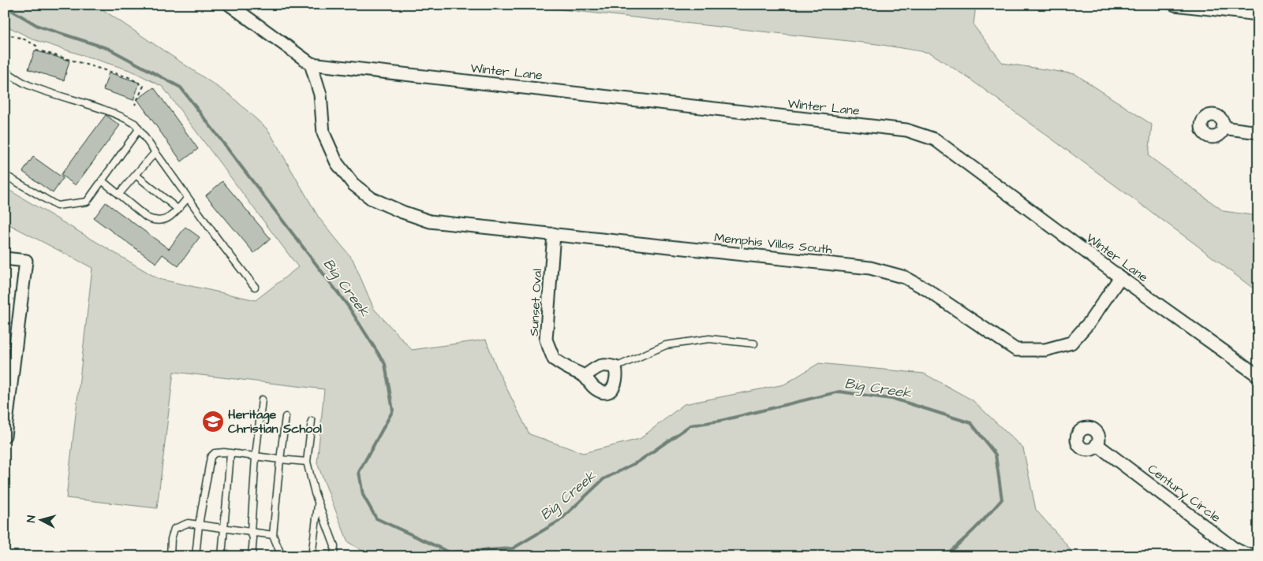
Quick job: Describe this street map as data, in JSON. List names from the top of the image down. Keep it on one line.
{"streets":{"street":["Winter Lane","Memphis Villas South","Sunset Oval","Century Circle"]},"crossings":[["Winter Lane","Memphis Villas South"],["Memphis Villas South","Sunset Oval"]],"water":["Big Creek"],"places":{"school or university":["Heritage Christian School"]},"north":"left"}
